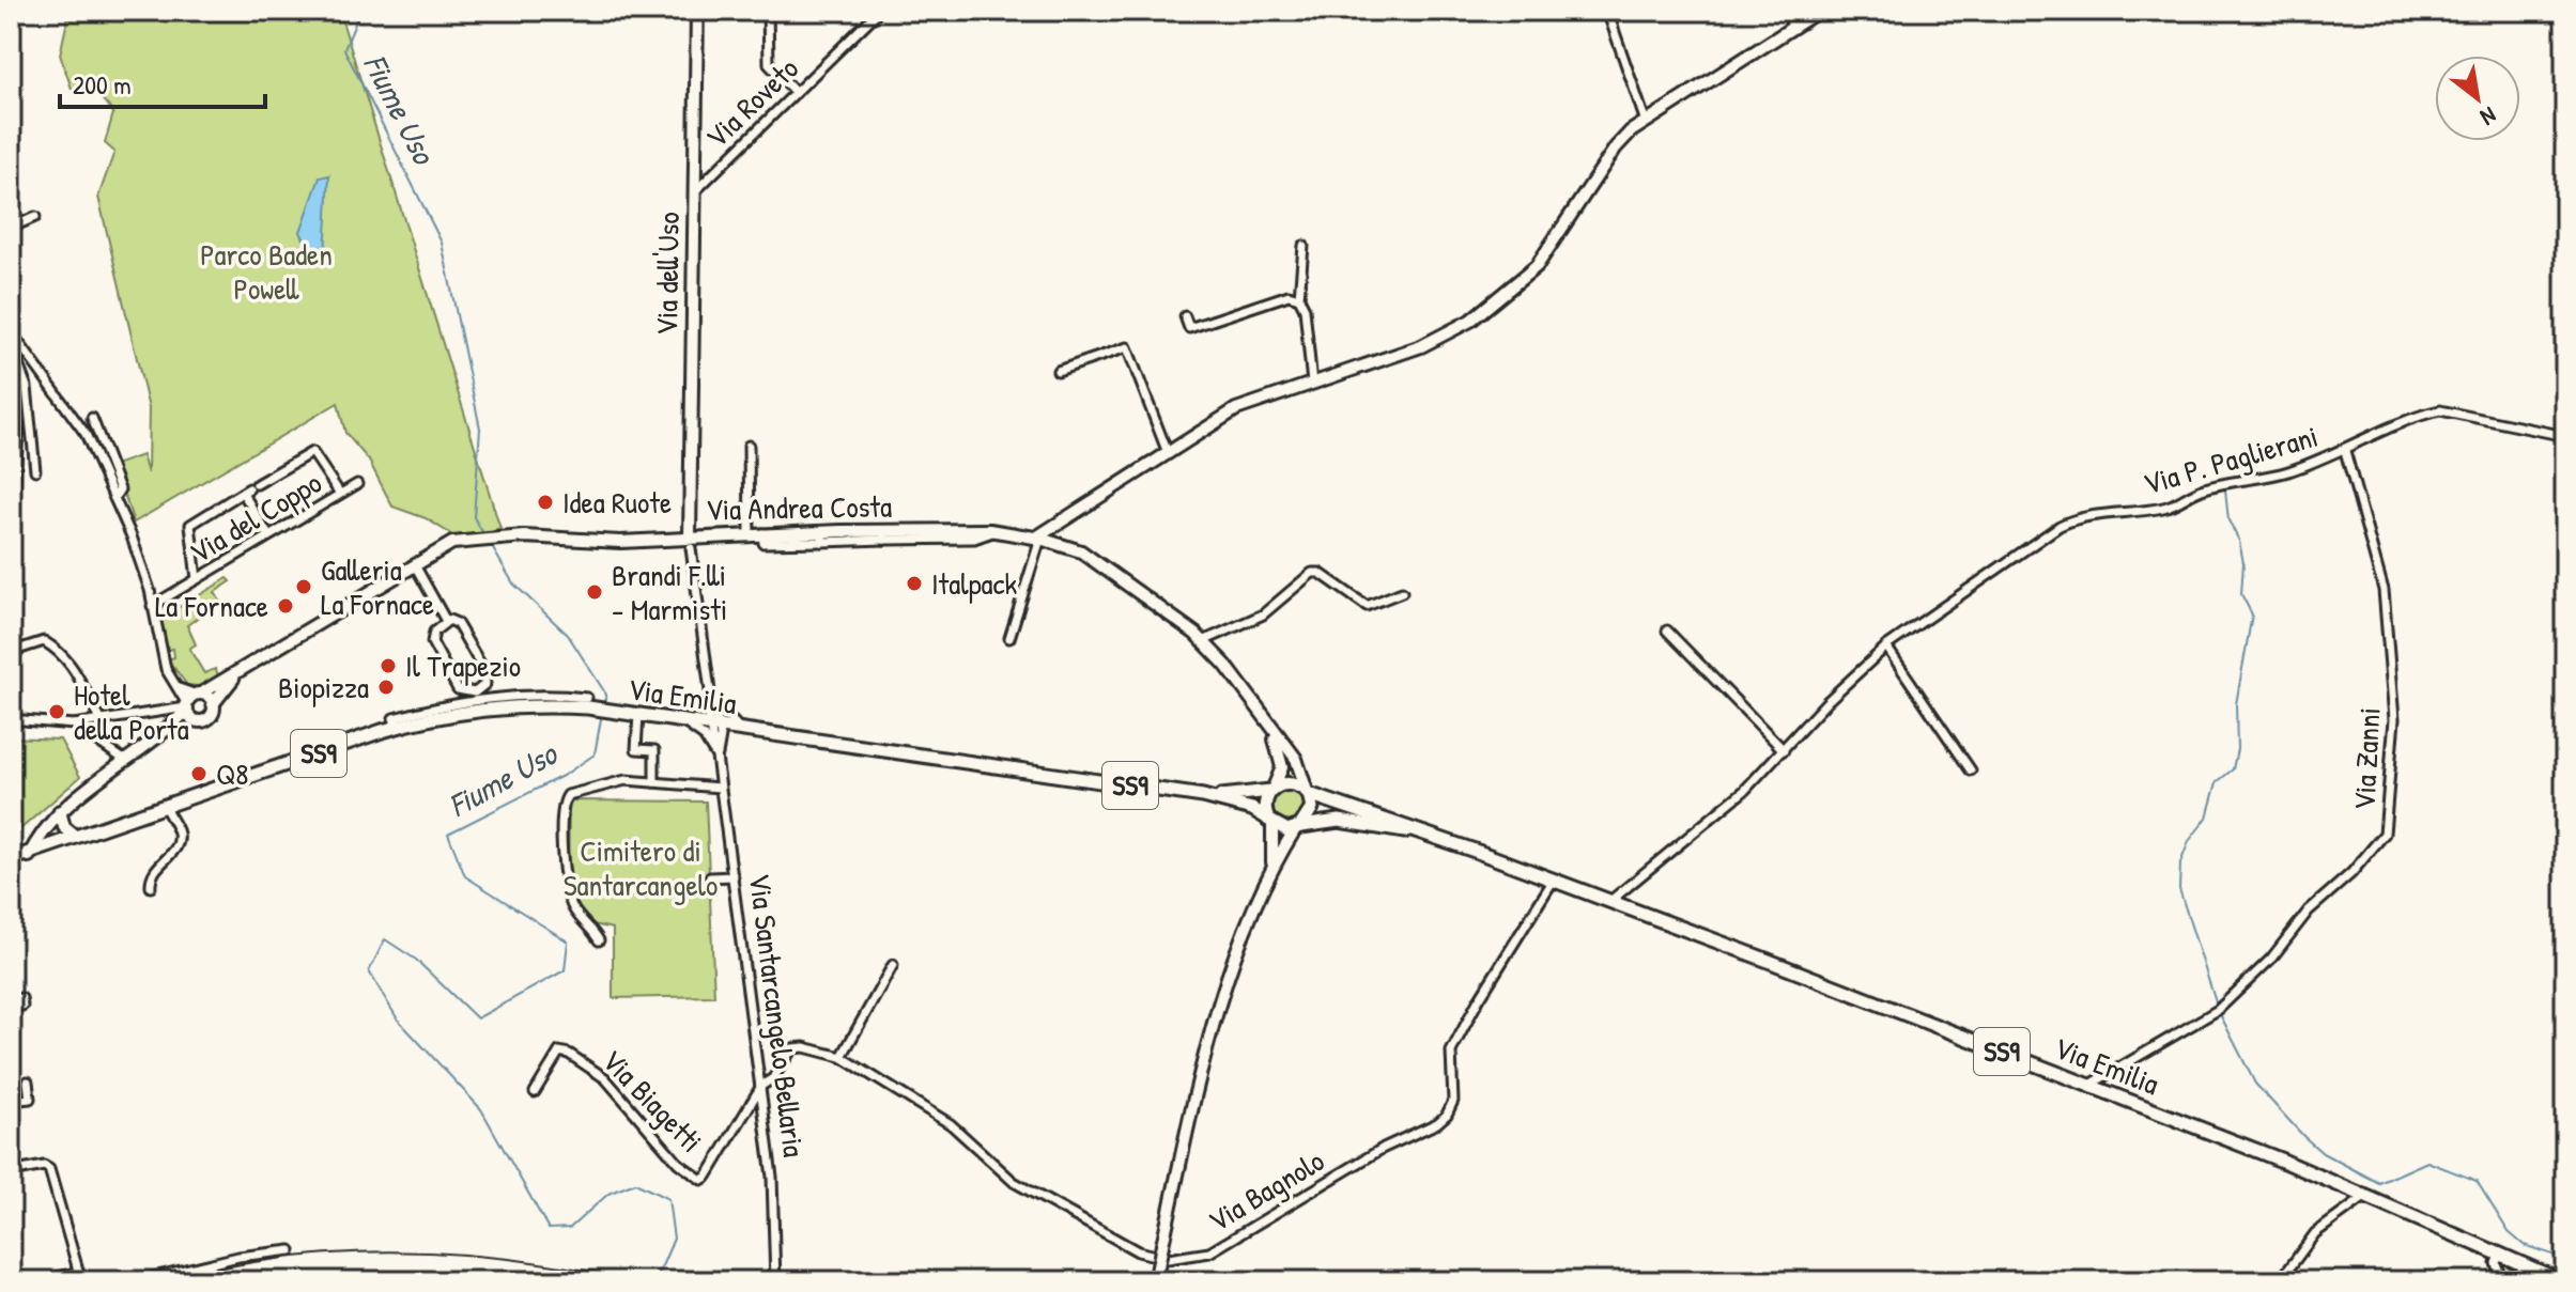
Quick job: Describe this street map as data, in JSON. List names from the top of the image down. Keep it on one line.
{"streets":{"main road":["Via Emilia","SS9"],"street":["Via Roveto","Via dell'Uso","Via P. Paglierani","Via Andrea Costa","Via del Coppo","Via Zanni","Via Santarcangelo Bellaria","Via Biagetti","Via Bagnolo"]},"crossings":[["Via Roveto","Via dell'Uso"],["Via dell'Uso","Via Andrea Costa"],["Via dell'Uso","Via Santarcangelo Bellaria"],["Via P. Paglierani","Via Emilia"],["Via P. Paglierani","Via Zanni"],["Via Andrea Costa","Via Emilia"],["Via Andrea Costa","Via Santarcangelo Bellaria"],["Via Emilia","Via Zanni"],["Via Emilia","Via Santarcangelo Bellaria"],["Via Emilia","Via Bagnolo"],["Via Santarcangelo Bellaria","Via Biagetti"],["Via Santarcangelo Bellaria","Via Bagnolo"],["Via Biagetti","Via Bagnolo"]],"water":["Fiume Uso"],"parks":["Parco Baden Powell","Cimitero di Santarcangelo"],"places":["Idea Ruote","Italpack","Galleria La Fornace","Brandi F.lli - Marmisti","La Fornace","Il Trapezio","Biopizza","Hotel della Porta","Q8"],"scale_bar":"200 m","north":"bottom right"}
